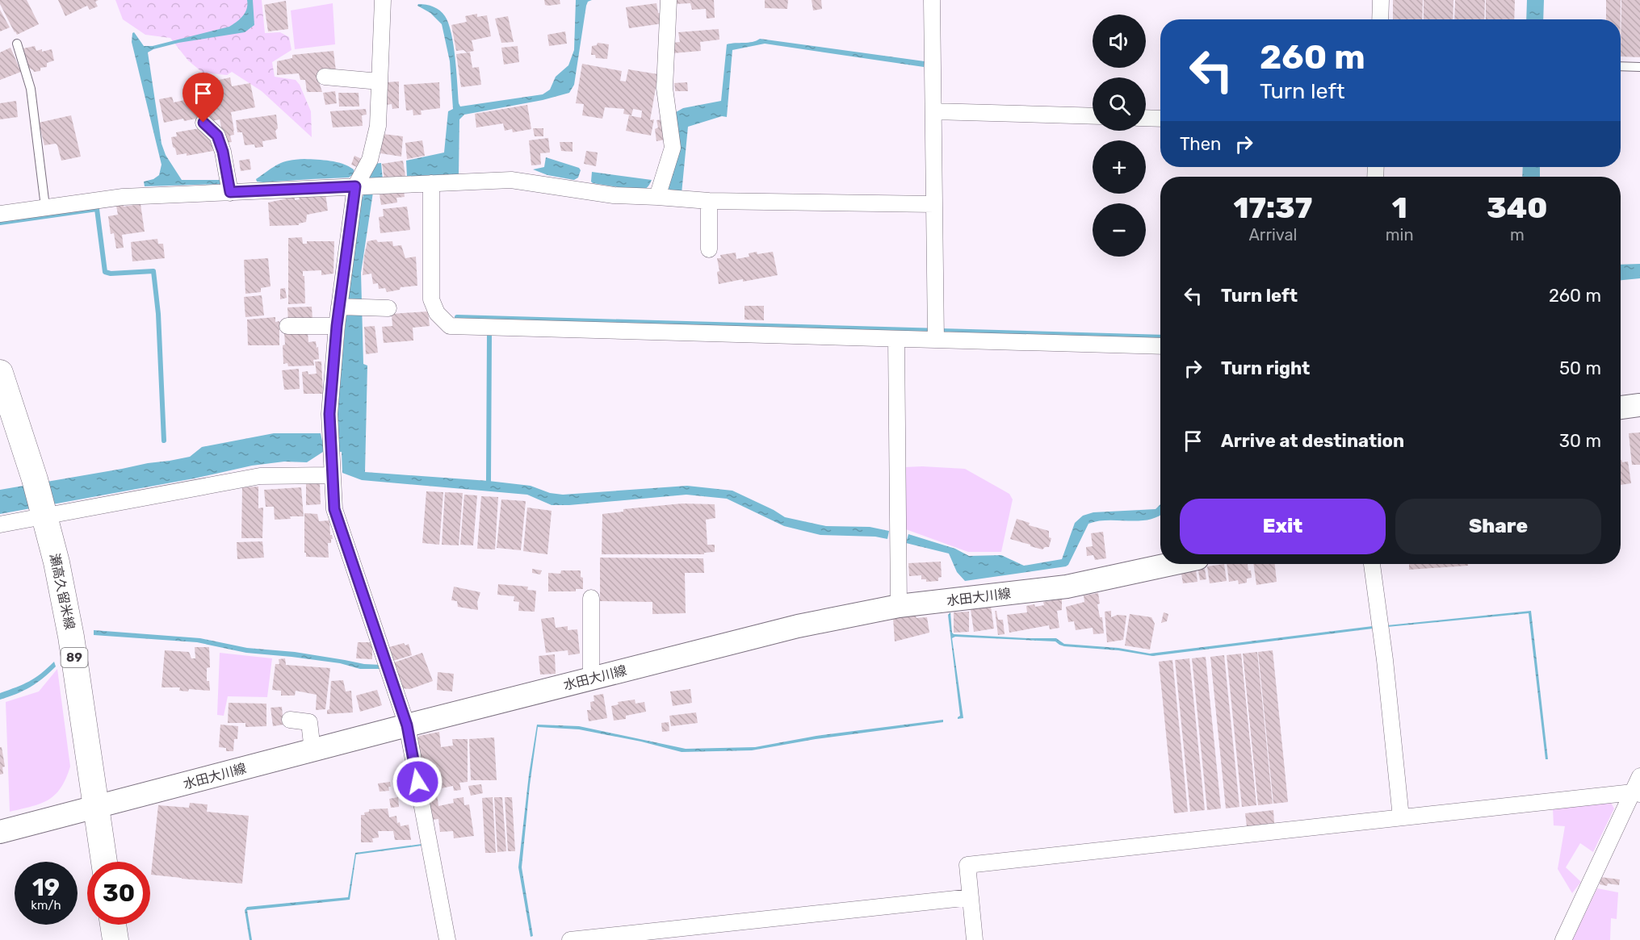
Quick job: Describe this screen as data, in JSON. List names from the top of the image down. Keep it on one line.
{"streets":{"main road":["瀬高久留米線","水田大川線","89"]},"crossings":[["瀬高久留米線","水田大川線"]],"page":{"map_buttons":["+","−"],"turn":["260 m","Turn left"],"then":"Then","eta":["17:37","Arrival","1","min","340","m"],"list":[{"name":"Turn left","value":"260 m"},{"name":"Turn right","value":"50 m"},{"name":"Arrive at destination","value":"30 m"}],"buttons":["Exit","Share"],"speed":"19 km/h","limit":"30"}}
